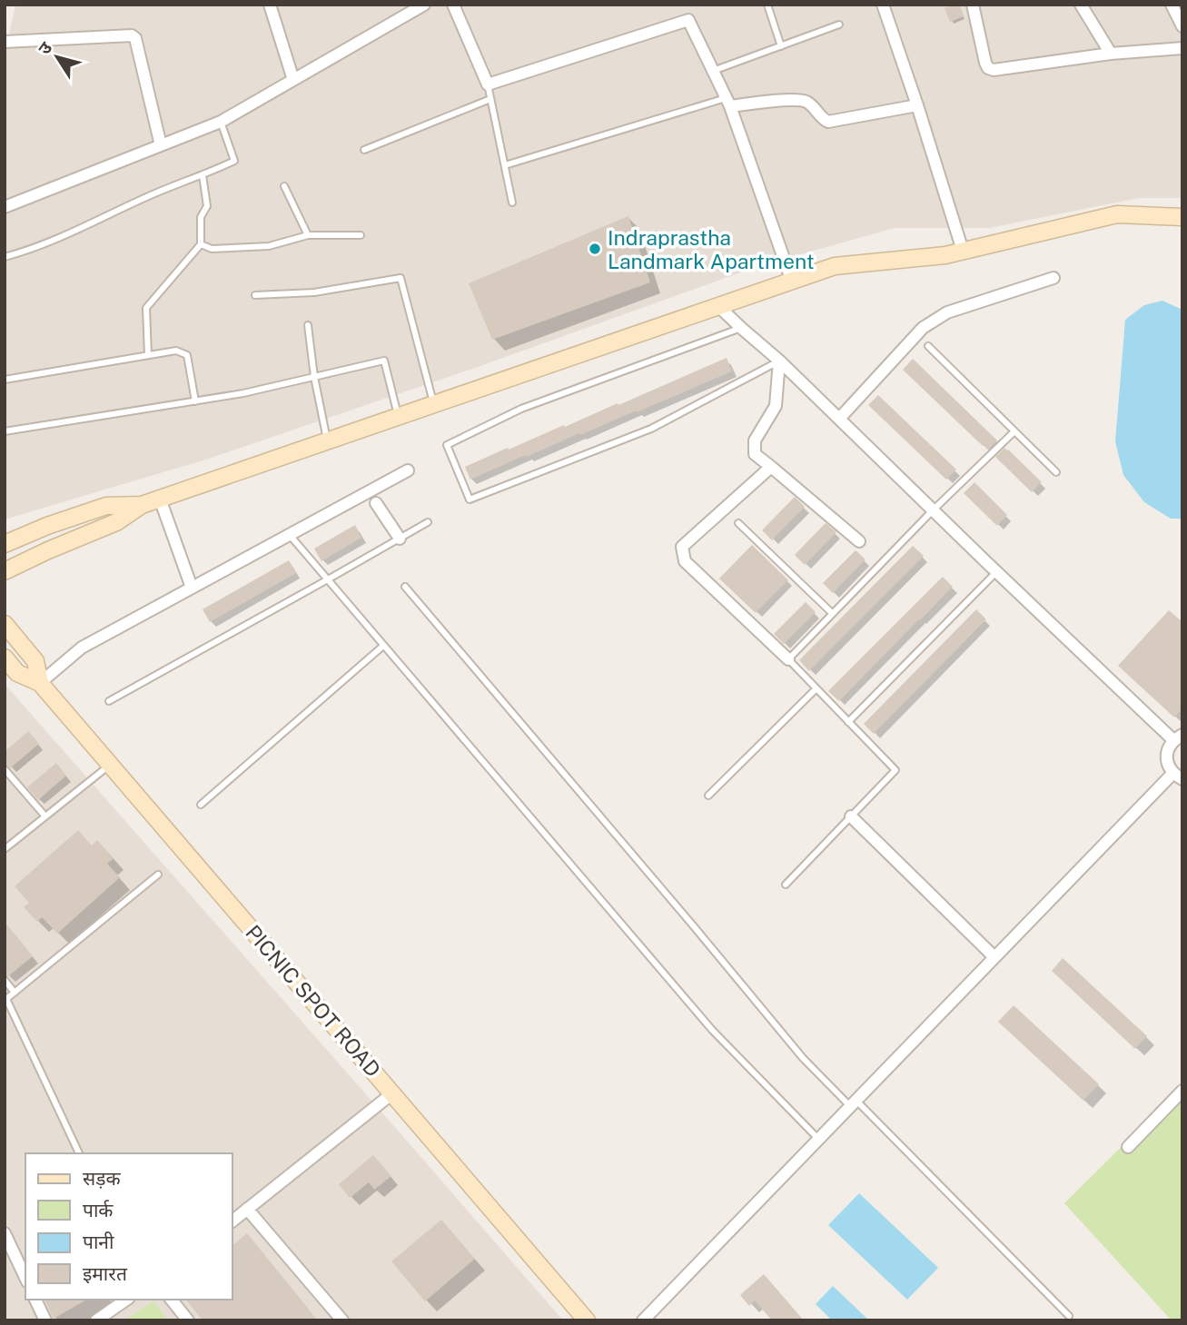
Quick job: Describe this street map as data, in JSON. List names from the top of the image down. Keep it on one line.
{"streets":{"street":["PICNIC SPOT ROAD"]},"places":["Indraprastha Landmark Apartment"],"legend":["सड़क","पार्क","पानी","इमारत"],"north":"top left"}
